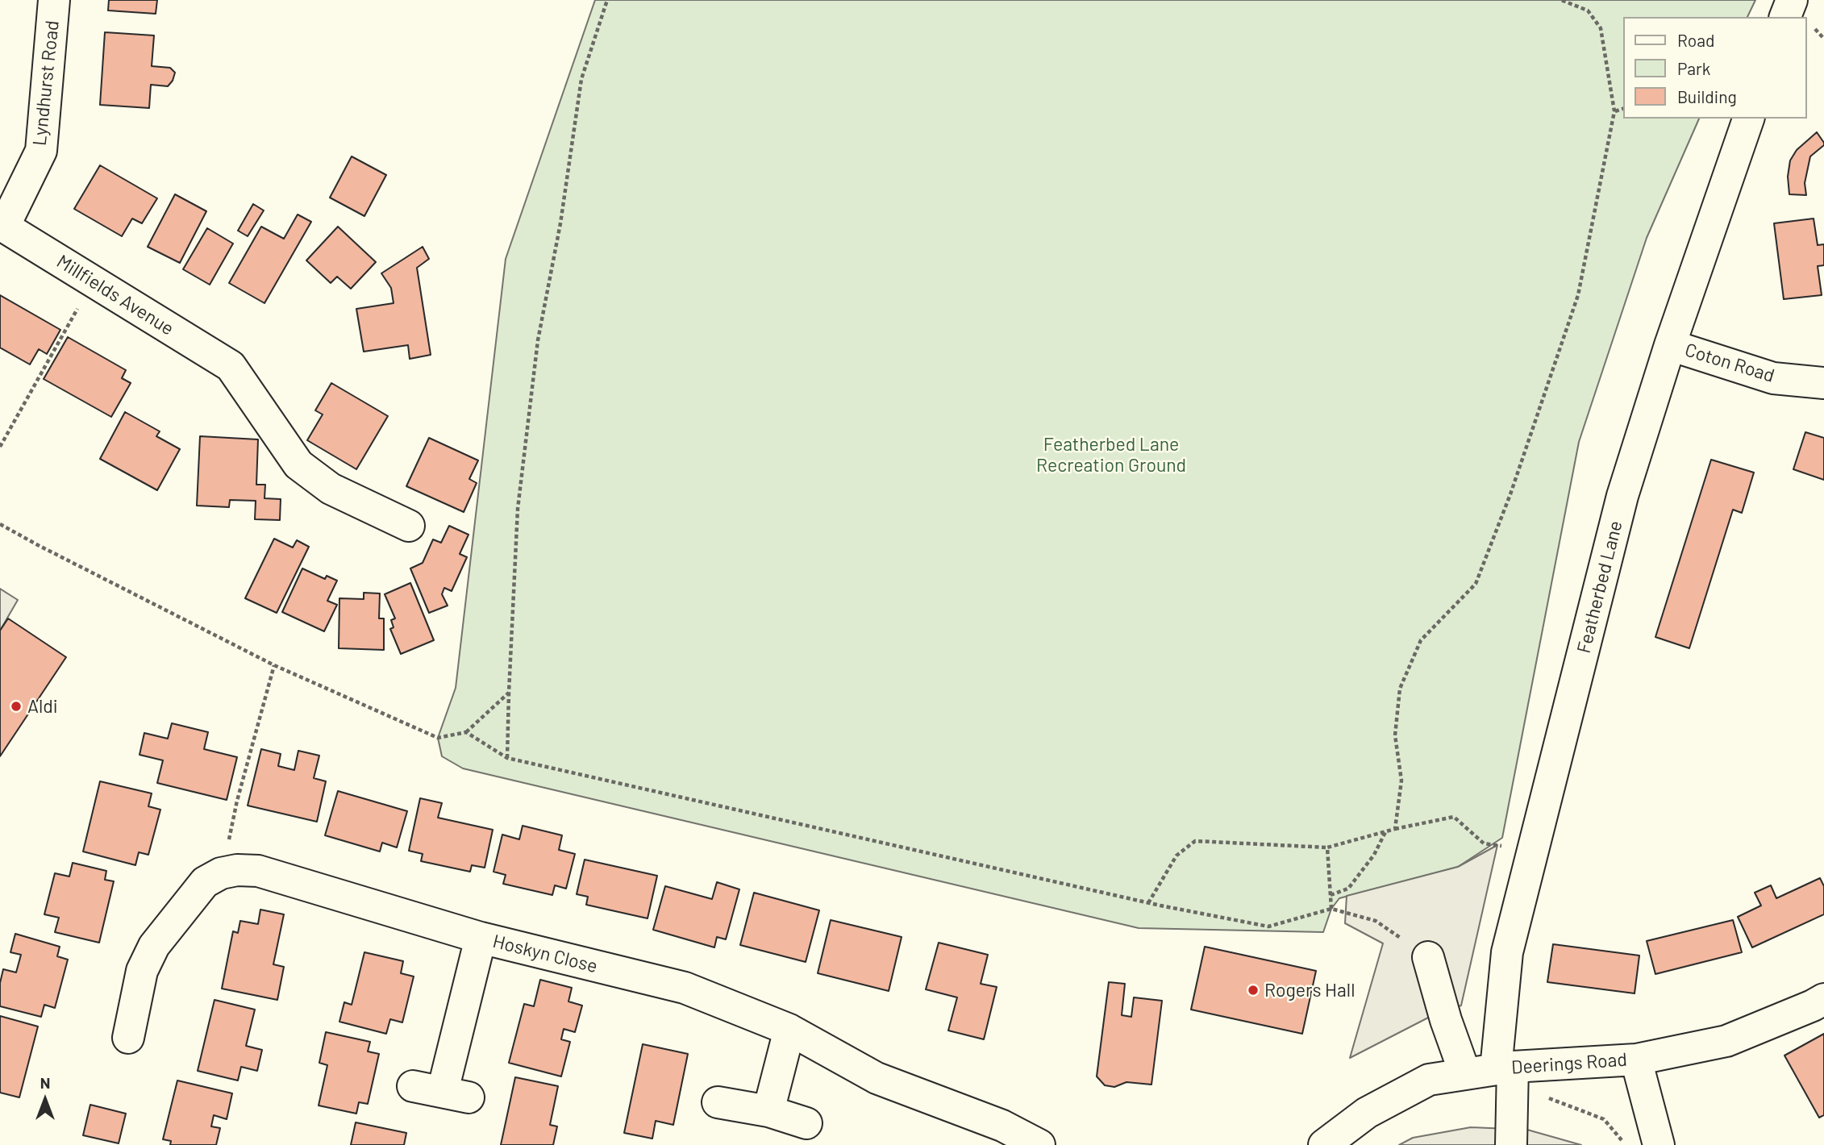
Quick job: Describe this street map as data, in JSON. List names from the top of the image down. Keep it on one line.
{"streets":{"street":["Lyndhurst Road","Millfields Avenue","Coton Road","Featherbed Lane","Hoskyn Close","Deerings Road"]},"crossings":[["Lyndhurst Road","Millfields Avenue"],["Coton Road","Featherbed Lane"],["Featherbed Lane","Deerings Road"]],"parks":["Featherbed Lane Recreation Ground"],"places":["Aldi","Rogers Hall"],"legend":["Road","Park","Building"],"north":"top"}
